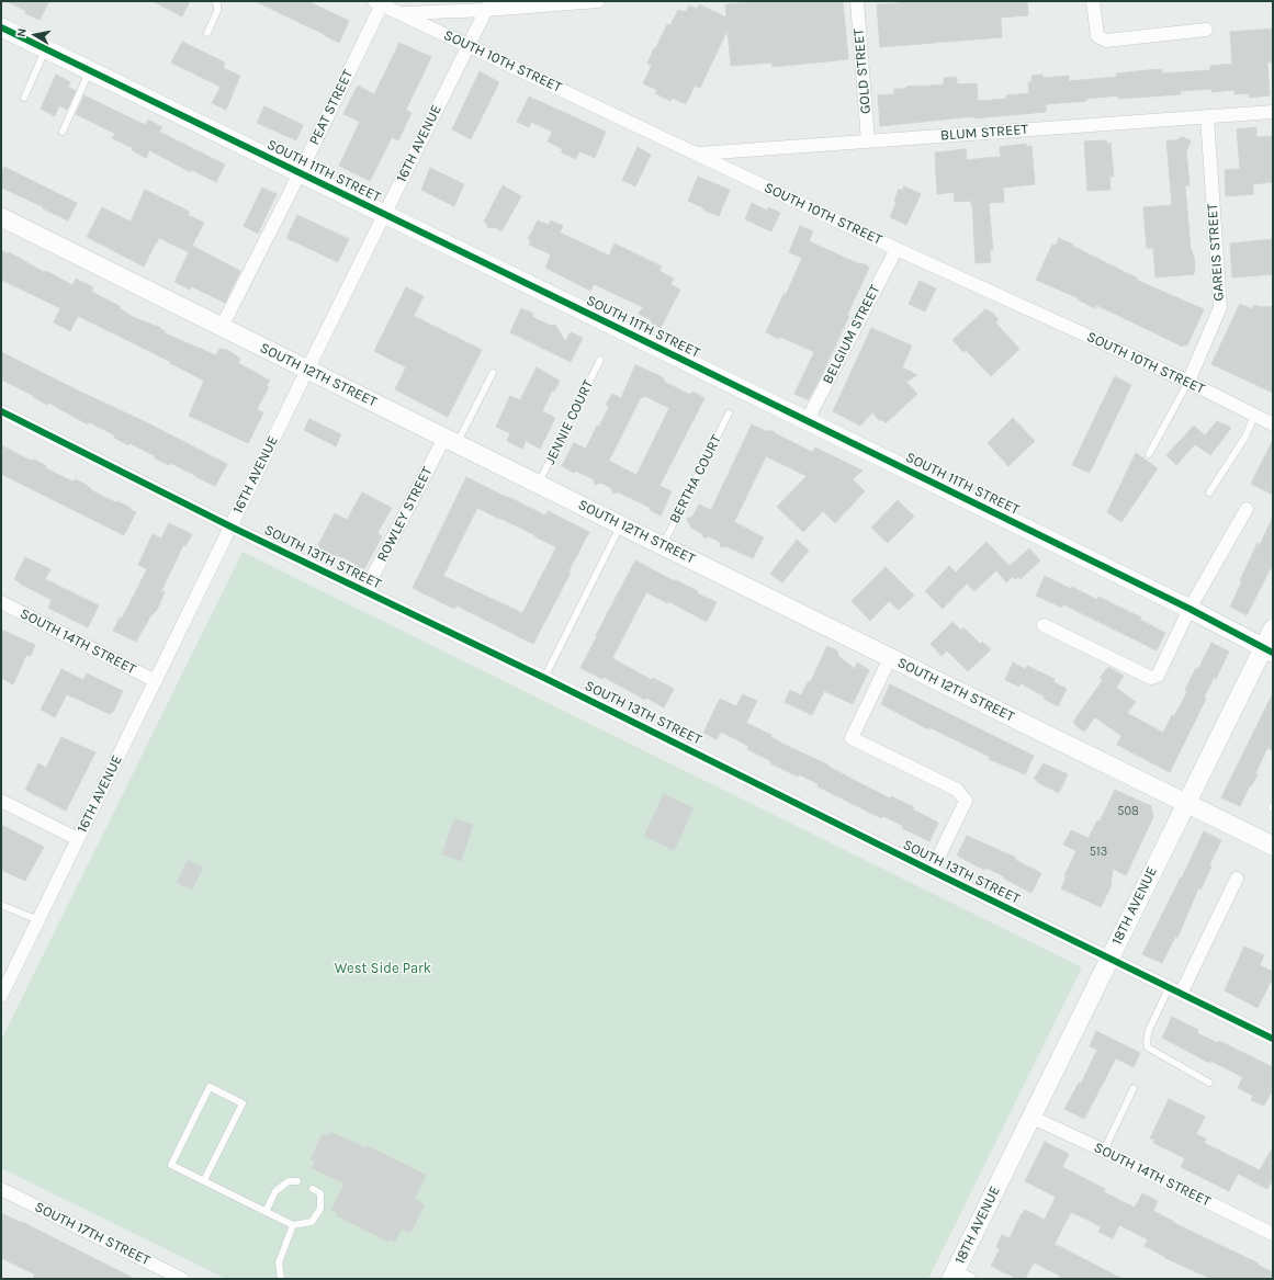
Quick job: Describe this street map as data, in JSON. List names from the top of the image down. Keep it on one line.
{"streets":{"street":["SOUTH 10TH STREET","GOLD STREET","PEAT STREET","BLUM STREET","16TH AVENUE","SOUTH 11TH STREET","GAREIS STREET","BELGIUM STREET","SOUTH 12TH STREET","ROWLEY STREET","SOUTH 13TH STREET","SOUTH 14TH STREET","18TH AVENUE","SOUTH 17TH STREET"],"lane":["JENNIE COURT","BERTHA COURT"]},"crossings":[["SOUTH 10TH STREET","PEAT STREET"],["SOUTH 10TH STREET","BLUM STREET"],["SOUTH 10TH STREET","16TH AVENUE"],["SOUTH 10TH STREET","GAREIS STREET"],["SOUTH 10TH STREET","BELGIUM STREET"],["GOLD STREET","BLUM STREET"],["PEAT STREET","SOUTH 11TH STREET"],["PEAT STREET","SOUTH 12TH STREET"],["BLUM STREET","GAREIS STREET"],["16TH AVENUE","SOUTH 11TH STREET"],["16TH AVENUE","SOUTH 12TH STREET"],["16TH AVENUE","SOUTH 13TH STREET"],["16TH AVENUE","SOUTH 14TH STREET"],["SOUTH 11TH STREET","BELGIUM STREET"],["SOUTH 11TH STREET","18TH AVENUE"],["SOUTH 12TH STREET","JENNIE COURT"],["SOUTH 12TH STREET","BERTHA COURT"],["SOUTH 12TH STREET","ROWLEY STREET"],["SOUTH 12TH STREET","18TH AVENUE"],["ROWLEY STREET","SOUTH 13TH STREET"],["SOUTH 13TH STREET","18TH AVENUE"],["SOUTH 14TH STREET","18TH AVENUE"]],"parks":["West Side Park"],"house_numbers":["508","513"],"north":"left"}
